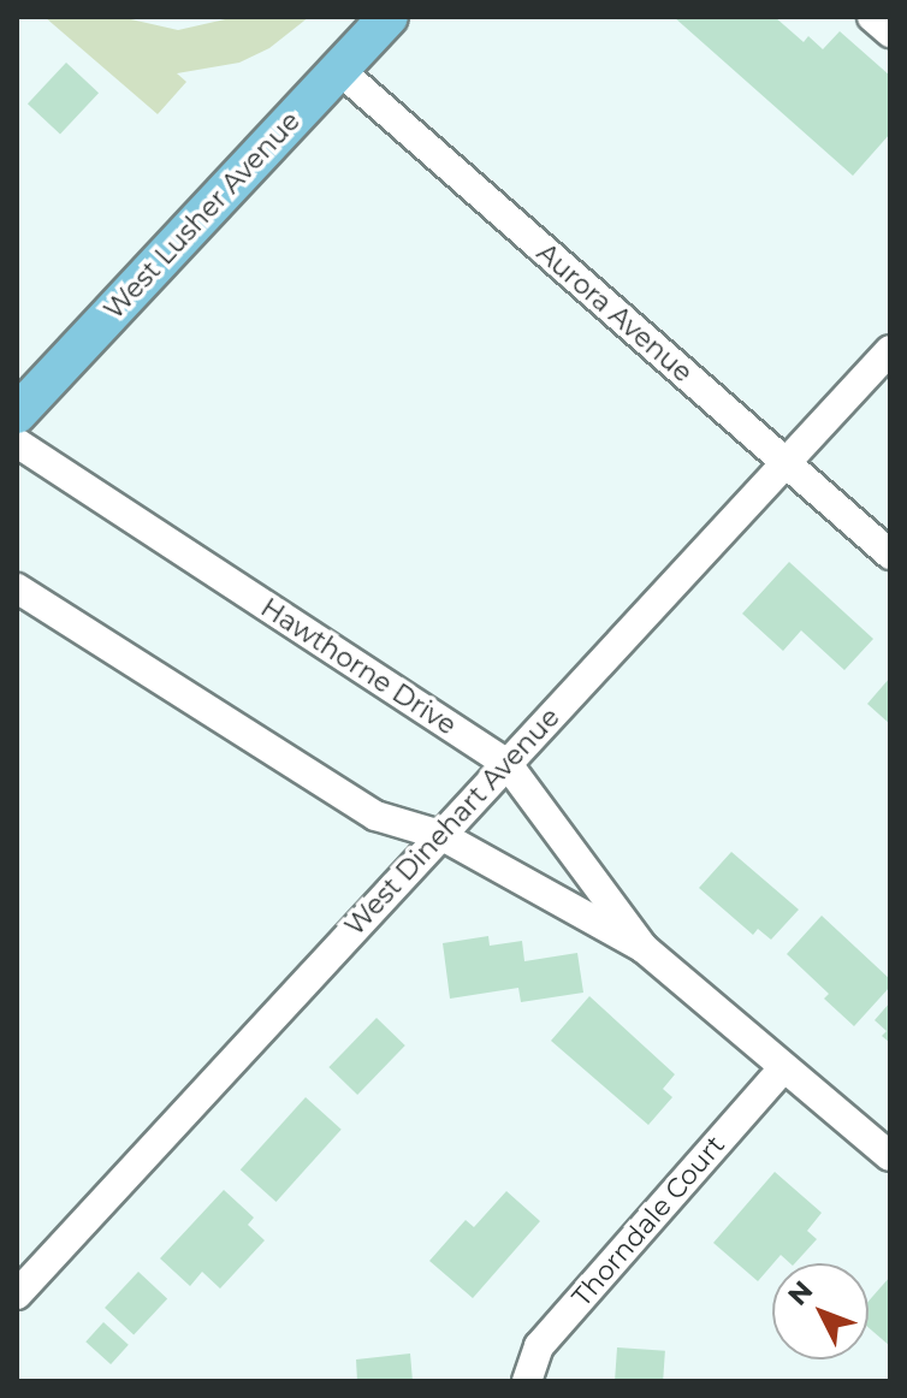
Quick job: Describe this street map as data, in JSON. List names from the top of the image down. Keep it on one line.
{"streets":{"main road":["West Lusher Avenue"],"street":["Aurora Avenue","Hawthorne Drive","West Dinehart Avenue","Thorndale Court"]},"crossings":[["West Lusher Avenue","Aurora Avenue"],["West Lusher Avenue","Hawthorne Drive"],["Aurora Avenue","West Dinehart Avenue"],["Hawthorne Drive","West Dinehart Avenue"],["Hawthorne Drive","Thorndale Court"]],"north":"top left"}
